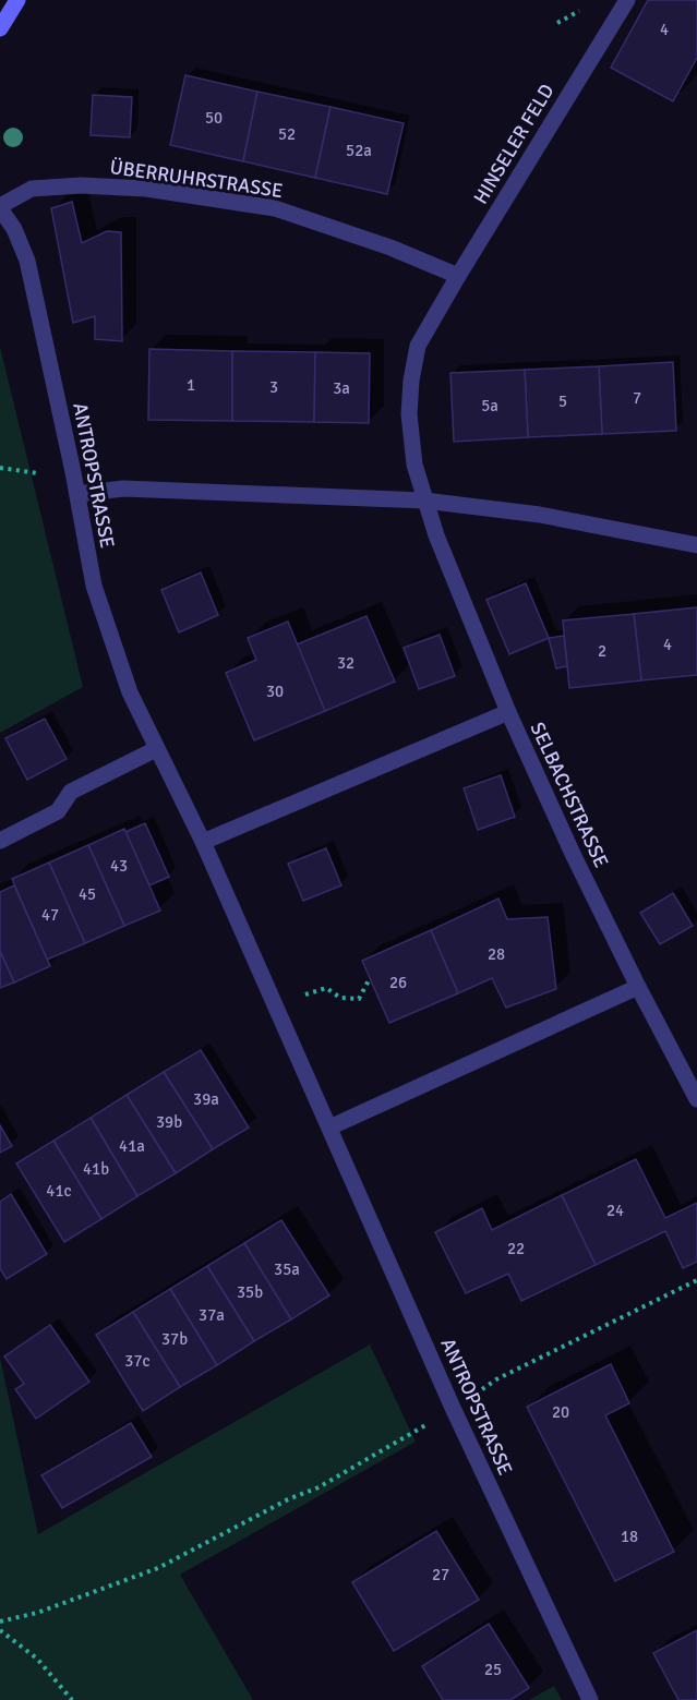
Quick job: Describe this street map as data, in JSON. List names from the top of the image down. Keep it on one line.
{"streets":{"street":["HINSELER FELD","ÜBERRUHRSTRASSE","ANTROPSTRASSE","SELBACHSTRASSE"]},"crossings":[["HINSELER FELD","ÜBERRUHRSTRASSE"],["HINSELER FELD","SELBACHSTRASSE"],["ÜBERRUHRSTRASSE","ANTROPSTRASSE"]],"house_numbers":["4","50","52","52a","1","3","3a","7","5","5a","4","2","32","30","43","45","47","28","26","39a","39b","41a","41b","41c","24","22","35a","35b","37a","37b","37c","20","18","27","25"]}
